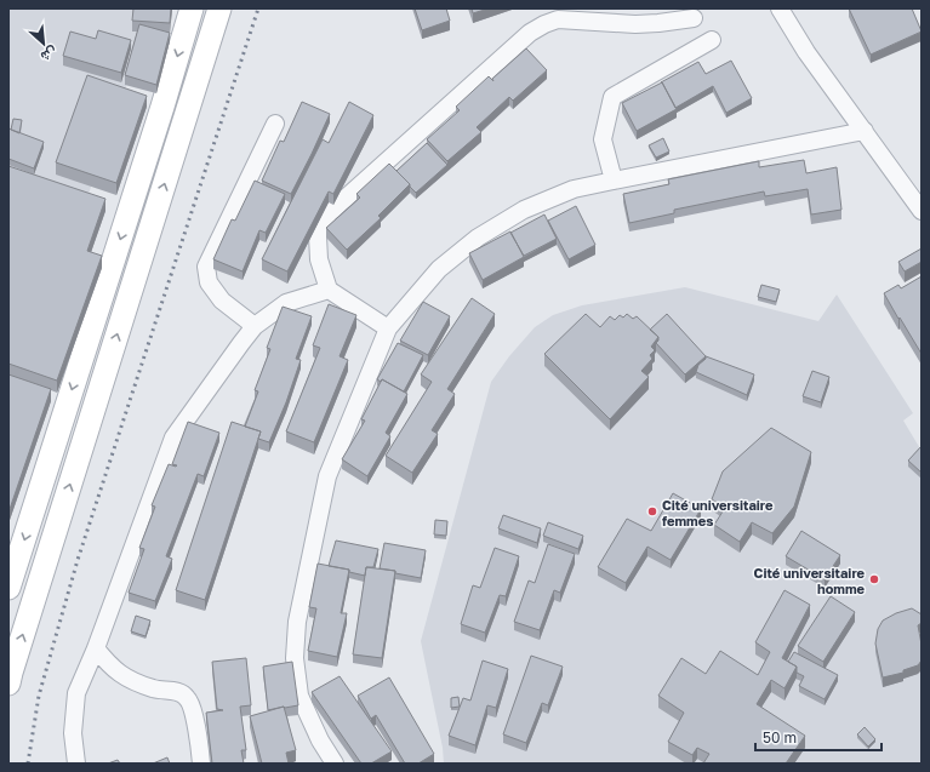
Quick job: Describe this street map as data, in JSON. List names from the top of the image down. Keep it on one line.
{"places":["Cité universitaire femmes","Cité universitaire homme"],"scale_bar":"50 m","north":"bottom right"}
